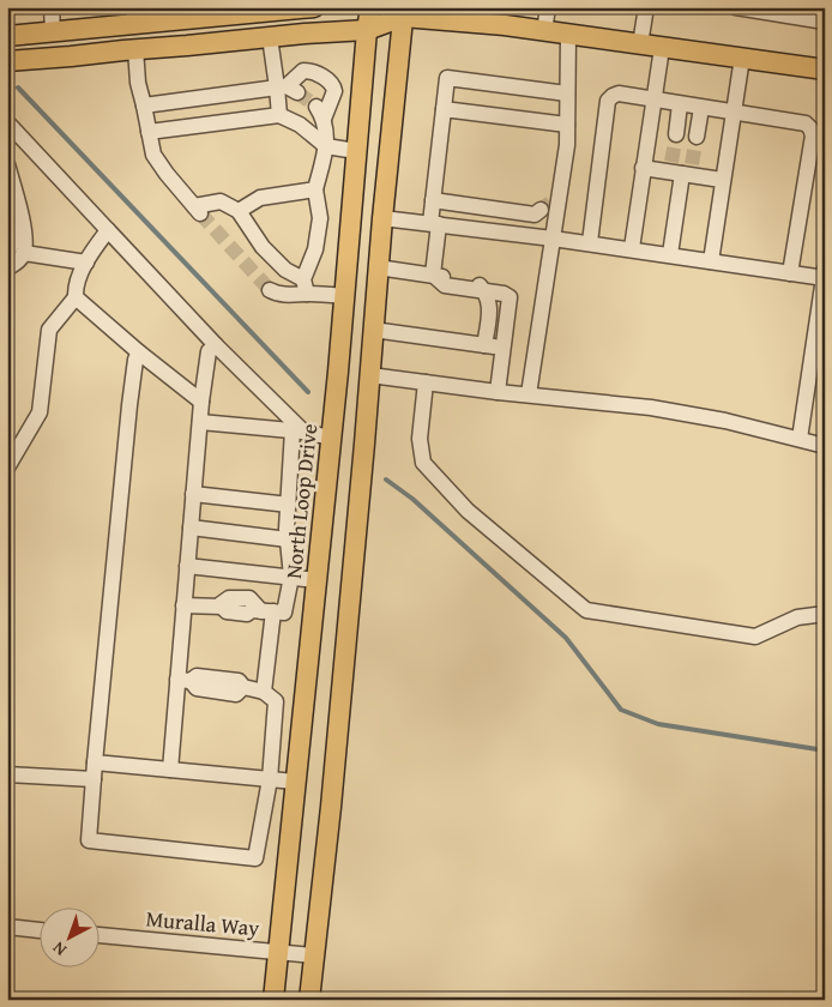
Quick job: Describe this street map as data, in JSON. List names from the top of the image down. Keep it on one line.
{"streets":{"main road":["North Loop Drive"],"street":["Muralla Way"]},"crossings":[["North Loop Drive","Muralla Way"]],"north":"bottom left"}
